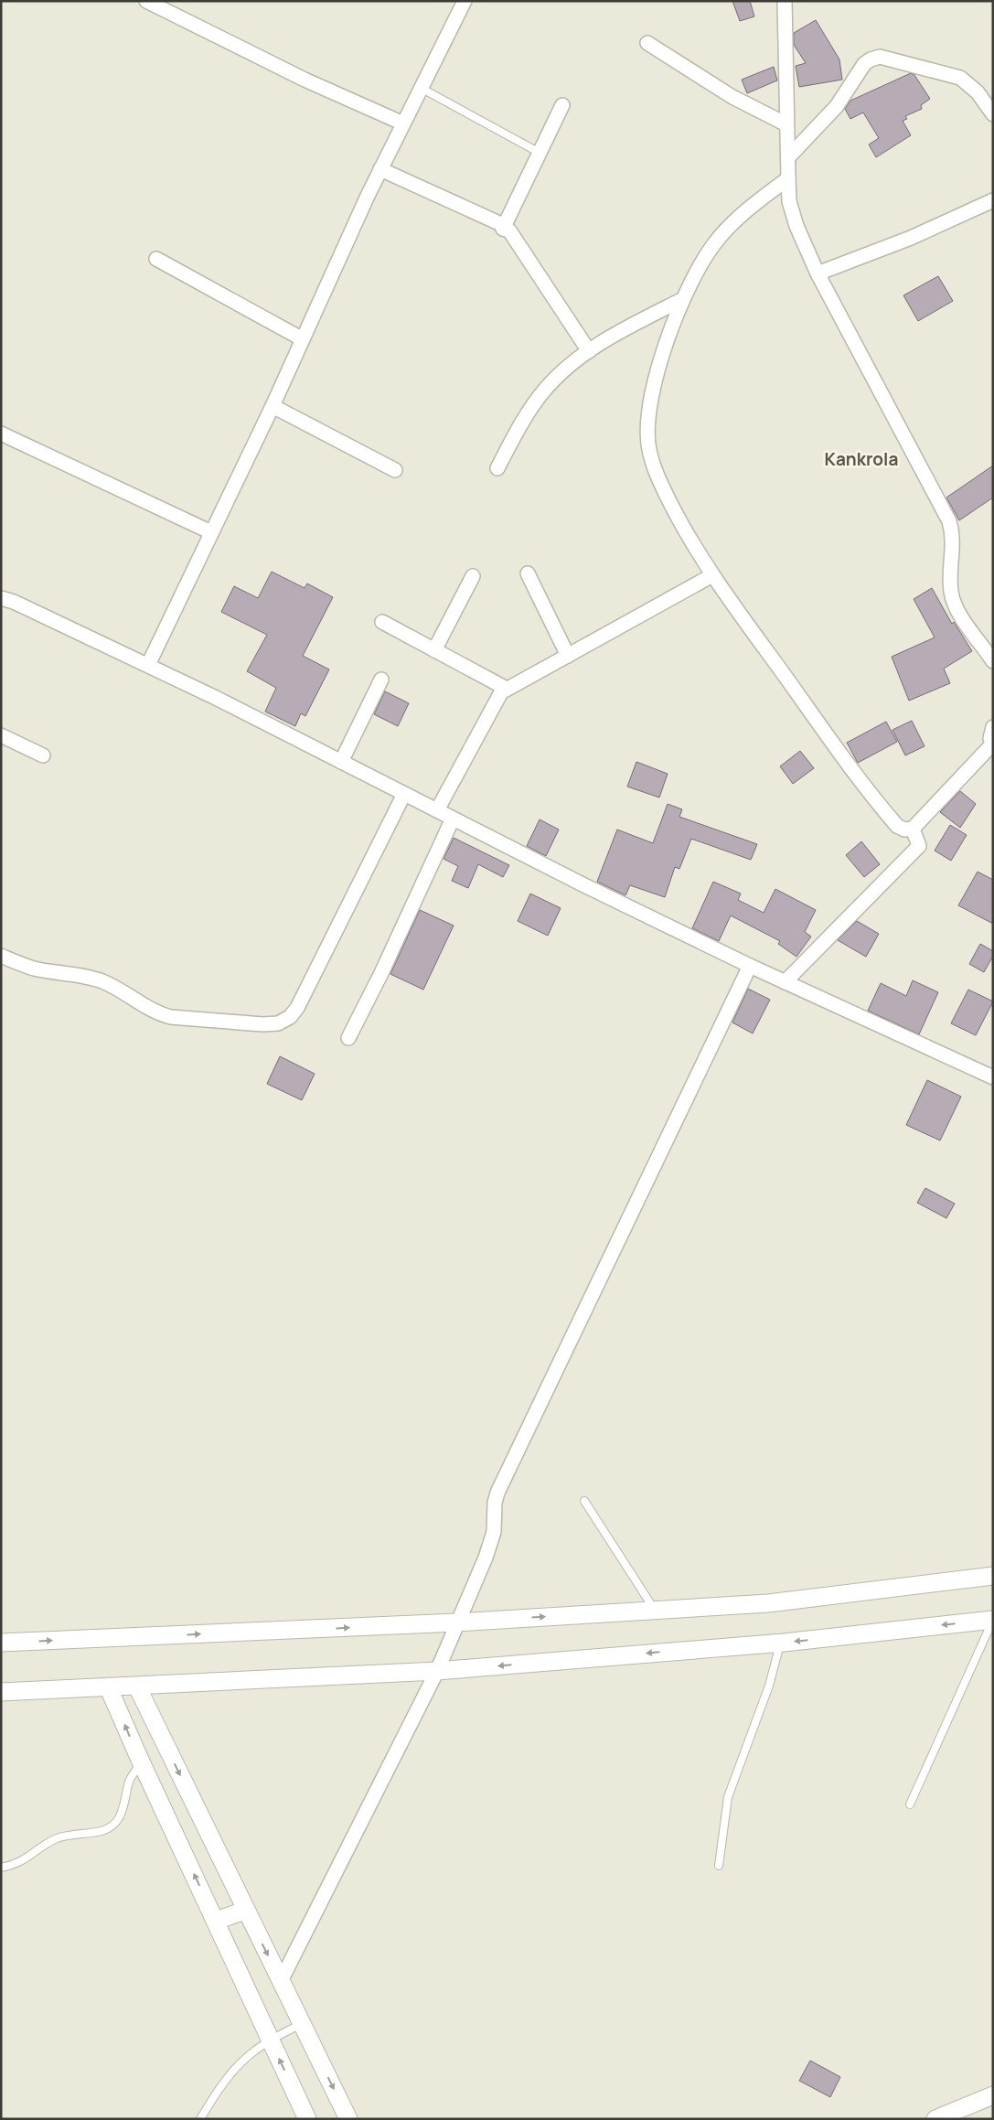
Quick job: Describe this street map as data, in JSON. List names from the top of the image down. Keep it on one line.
{"districts":["Kankrola"]}
